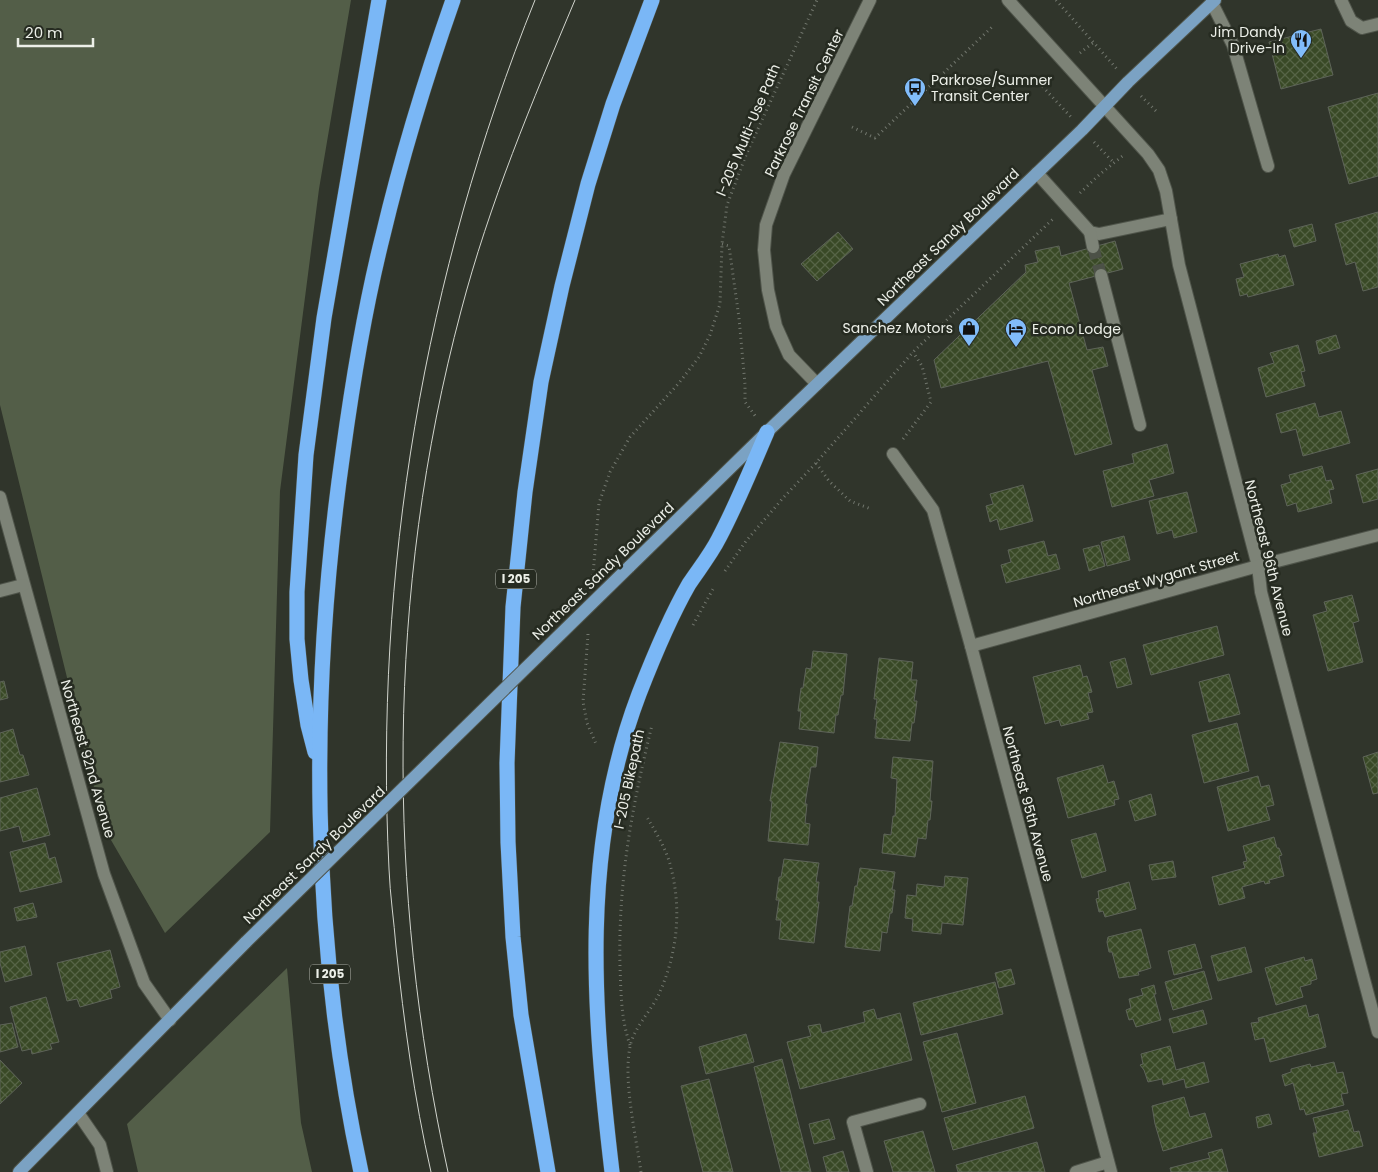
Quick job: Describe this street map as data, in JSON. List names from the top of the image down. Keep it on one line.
{"streets":{"highway":["I 205"],"main road":["Northeast Sandy Boulevard"],"street":["Parkrose Transit Center","Northeast 96th Avenue","Northeast Wygant Street","Northeast 92nd Avenue","Northeast 95th Avenue"],"path":["I-205 Multi-Use Path","I-205 Bikepath"]},"crossings":[["Parkrose Transit Center","Northeast Sandy Boulevard"],["Northeast Sandy Boulevard","Northeast 96th Avenue"],["Northeast Sandy Boulevard","Northeast 92nd Avenue"],["Northeast 96th Avenue","Northeast Wygant Street"],["Northeast Wygant Street","Northeast 95th Avenue"]],"places":{"restaurant":["Jim Dandy Drive-In"],"bus stop":["Parkrose/Sumner Transit Center"],"shop":["Sanchez Motors"],"hotel":["Econo Lodge"]},"scale_bar":"20 m"}
